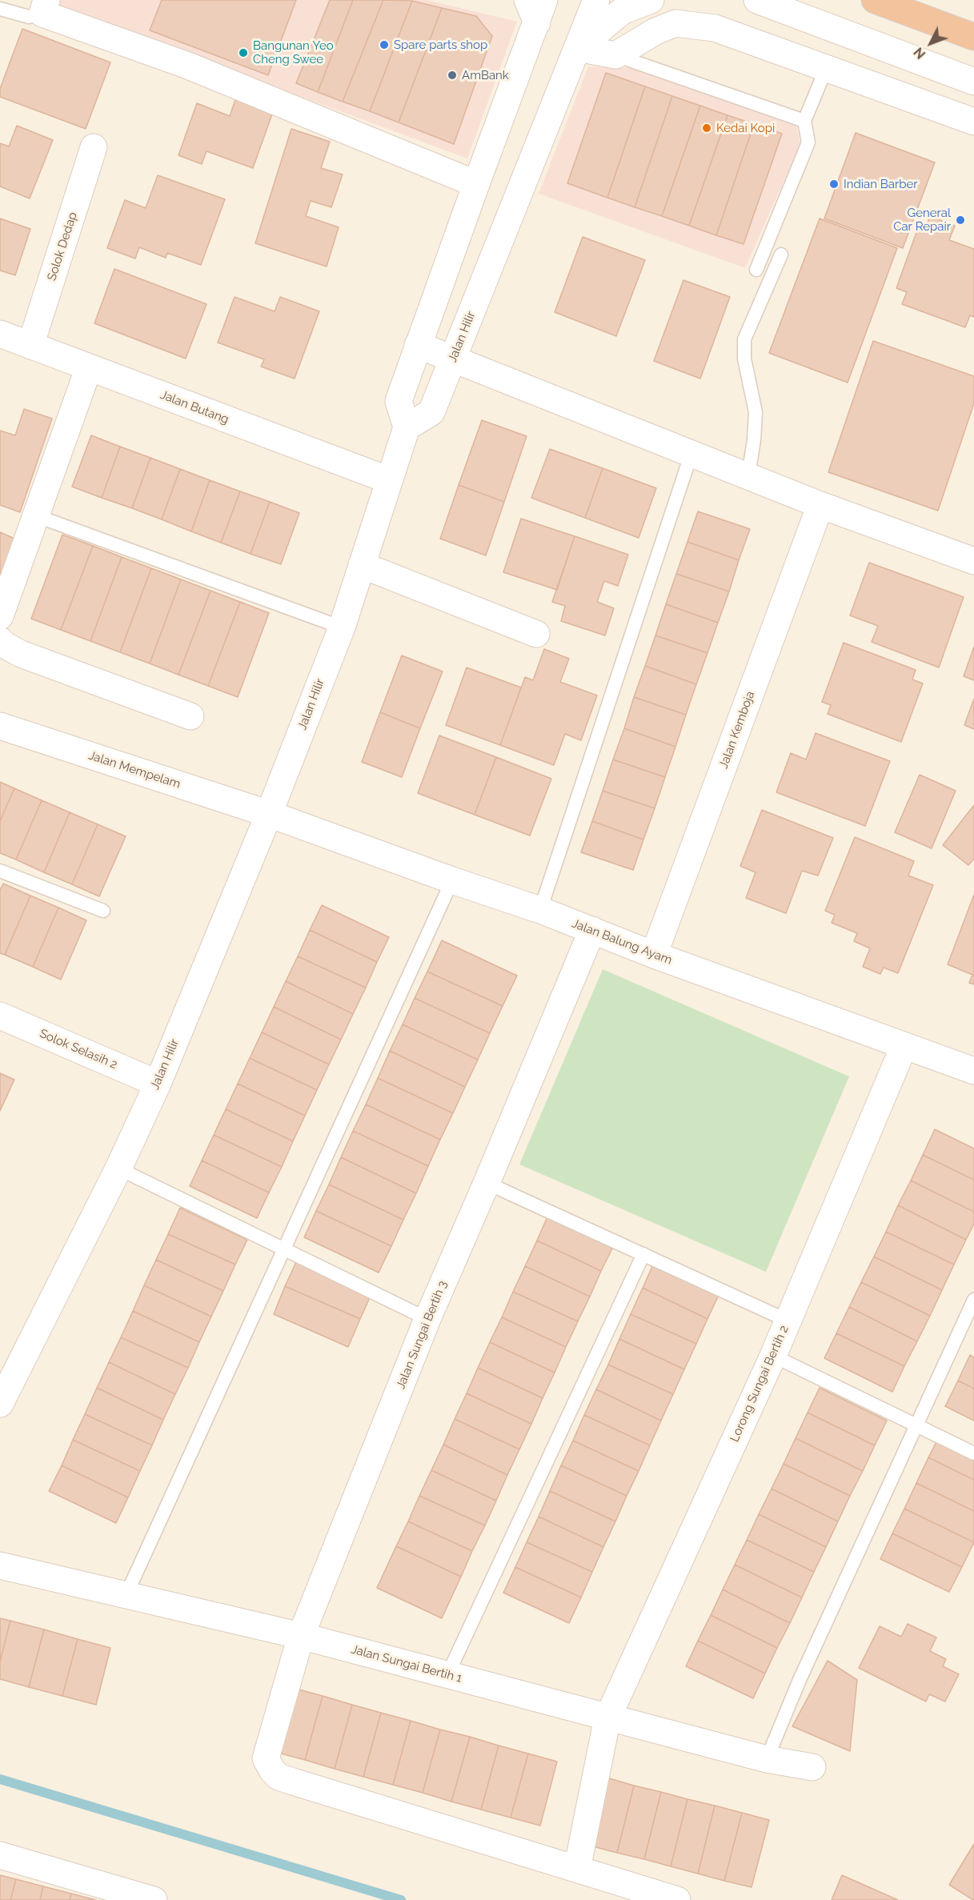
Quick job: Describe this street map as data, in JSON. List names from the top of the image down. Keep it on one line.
{"streets":{"street":["Solok Dedap","Jalan Hilir","Jalan Butang","Jalan Kemboja","Jalan Mempelam","Jalan Balung Ayam","Solok Selasih 2","Jalan Sungai Bertih 3","Lorong Sungai Bertih 2","Jalan Sungai Bertih 1"]},"crossings":[["Solok Dedap","Jalan Butang"],["Jalan Hilir","Jalan Butang"],["Jalan Hilir","Jalan Mempelam"],["Jalan Hilir","Jalan Balung Ayam"],["Jalan Hilir","Solok Selasih 2"],["Jalan Kemboja","Jalan Balung Ayam"],["Jalan Mempelam","Jalan Balung Ayam"],["Jalan Balung Ayam","Jalan Sungai Bertih 3"],["Jalan Balung Ayam","Lorong Sungai Bertih 2"],["Jalan Sungai Bertih 3","Lorong Sungai Bertih 2"],["Jalan Sungai Bertih 3","Jalan Sungai Bertih 1"],["Lorong Sungai Bertih 2","Jalan Sungai Bertih 1"]],"places":["Spare parts shop","Bangunan Yeo Cheng Swee","AmBank","Kedai Kopi","Indian Barber","General Car Repair"],"north":"bottom left"}
